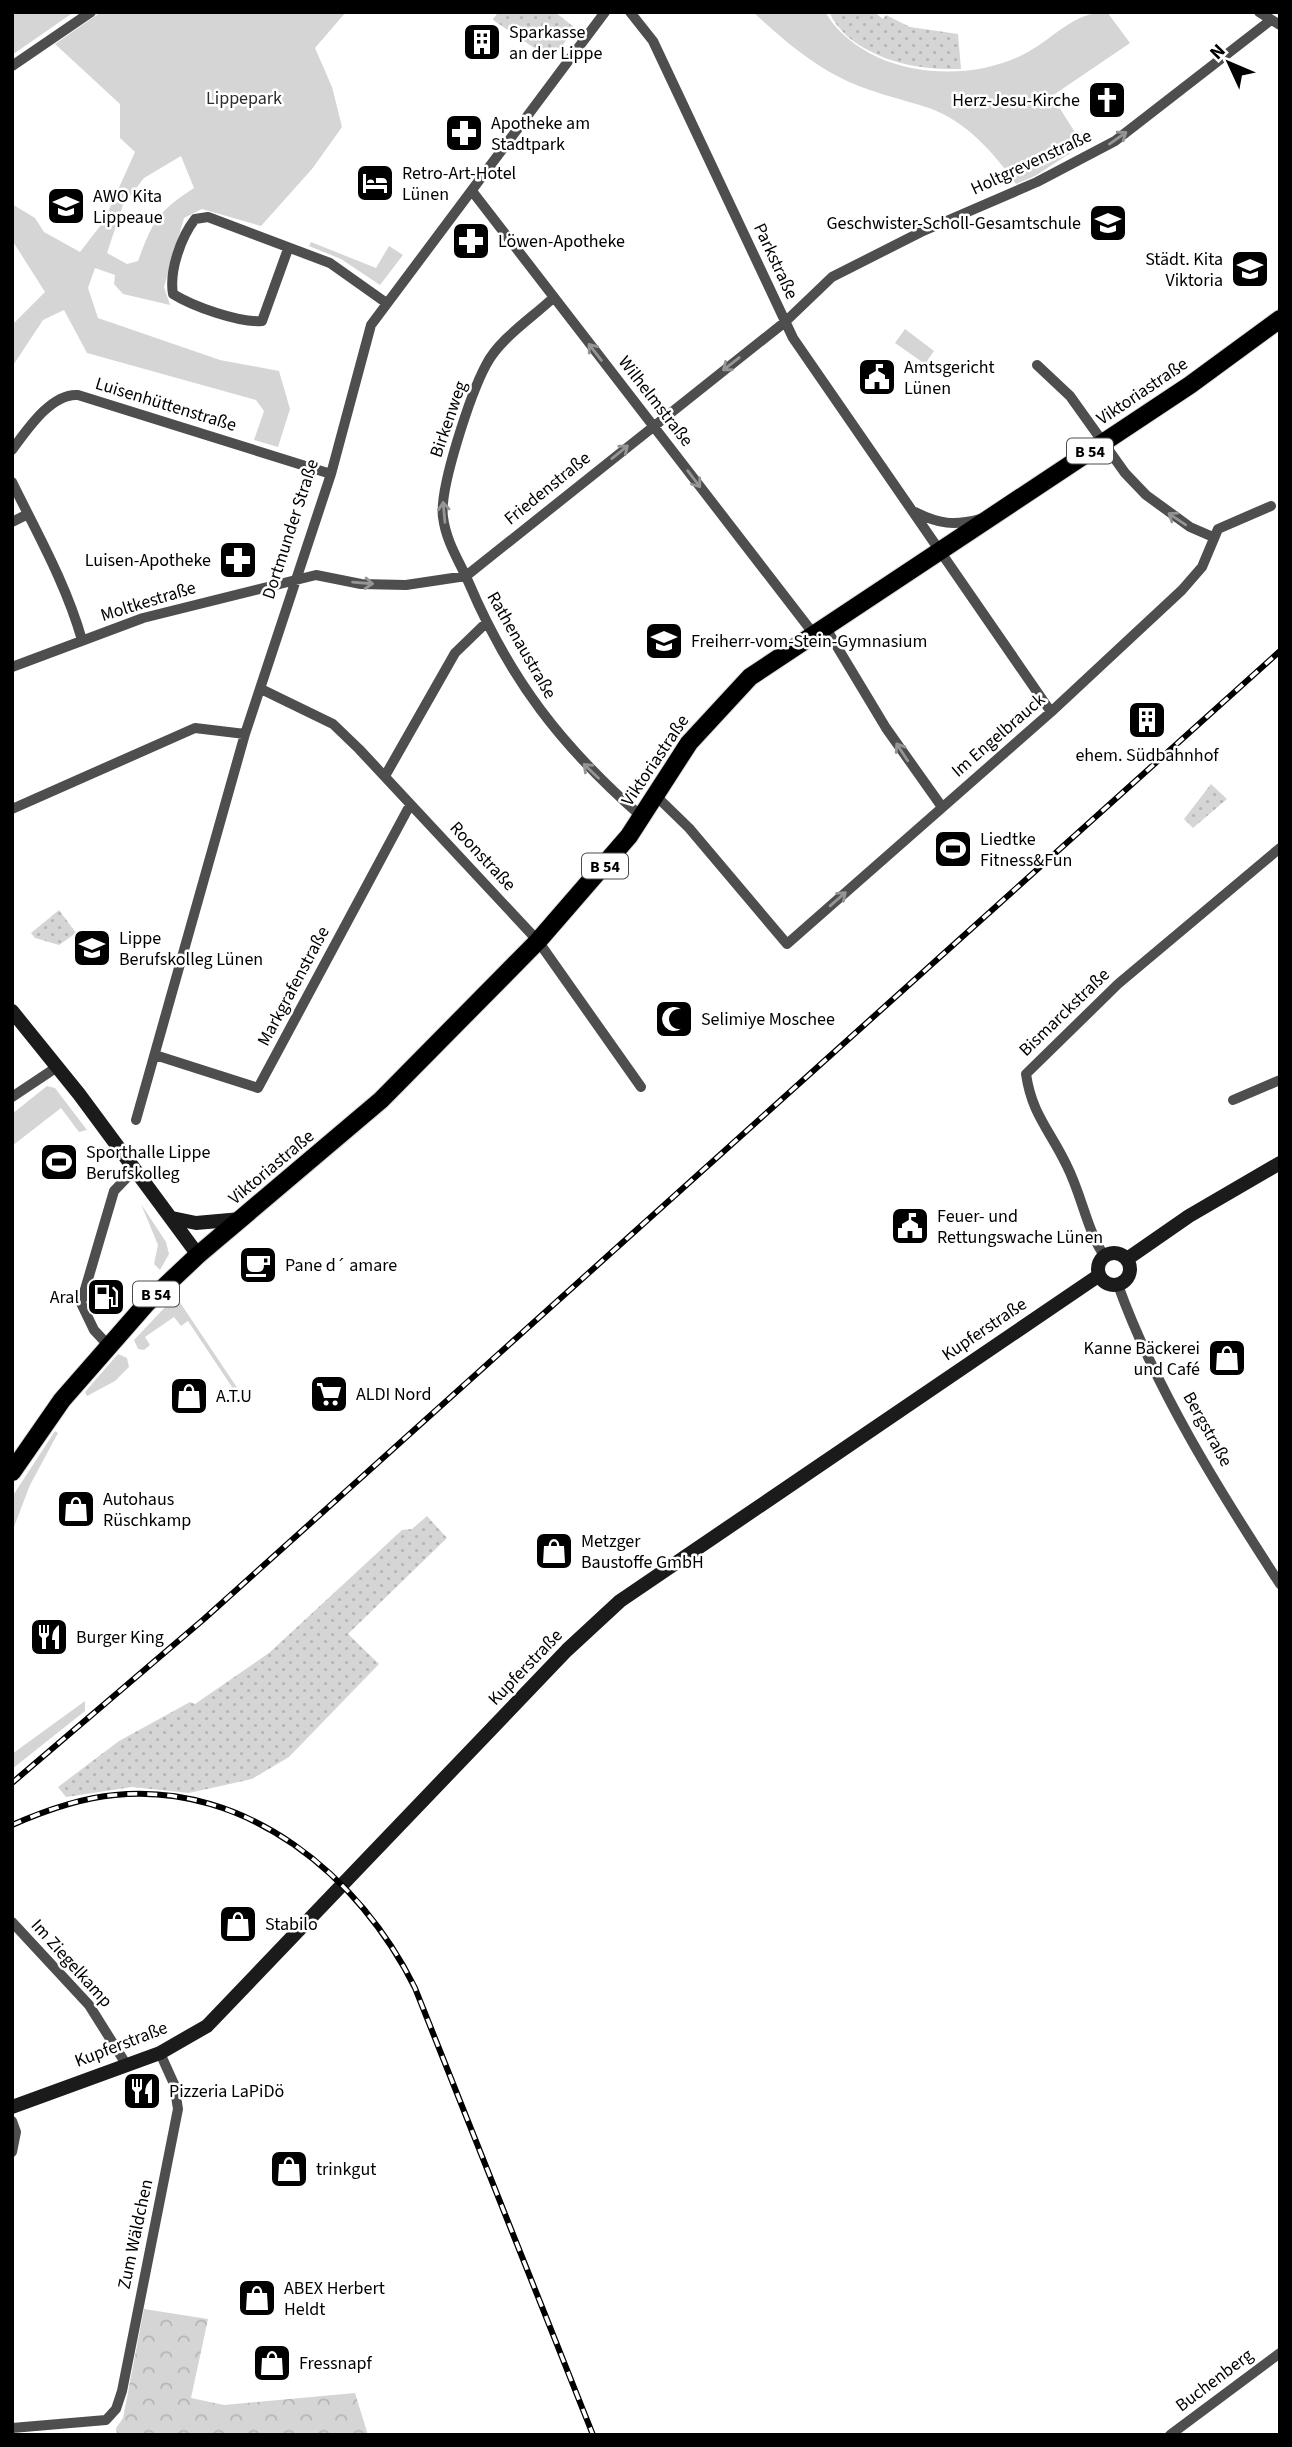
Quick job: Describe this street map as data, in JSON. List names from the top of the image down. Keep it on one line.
{"streets":{"main road":["Viktoriastraße","B 54"],"street":["Holtgrevenstraße","Parkstraße","Wilhelmstraße","Luisenhüttenstraße","Birkenweg","Friedenstraße","Dortmunder Straße","Moltkestraße","Rathenaustraße","Im Engelbrauck","Roonstraße","Markgrafenstraße","Bismarckstraße","Kupferstraße","Bergstraße","Im Ziegelkamp","Zum Wäldchen","Buchenberg"]},"crossings":[["Holtgrevenstraße","Parkstraße"],["Holtgrevenstraße","Friedenstraße"],["Parkstraße","Viktoriastraße"],["Parkstraße","Friedenstraße"],["Parkstraße","Im Engelbrauck"],["Viktoriastraße","Wilhelmstraße"],["Viktoriastraße","B 54"],["Viktoriastraße","Rathenaustraße"],["Viktoriastraße","Im Engelbrauck"],["Viktoriastraße","Roonstraße"],["Wilhelmstraße","Birkenweg"],["Wilhelmstraße","Friedenstraße"],["Wilhelmstraße","Dortmunder Straße"],["Wilhelmstraße","Im Engelbrauck"],["Luisenhüttenstraße","Dortmunder Straße"],["Birkenweg","Friedenstraße"],["Birkenweg","Rathenaustraße"],["Friedenstraße","Rathenaustraße"],["Dortmunder Straße","Moltkestraße"],["Dortmunder Straße","Roonstraße"],["Dortmunder Straße","Markgrafenstraße"],["Roonstraße","Markgrafenstraße"],["Bismarckstraße","Kupferstraße"],["Bismarckstraße","Bergstraße"],["Kupferstraße","Bergstraße"],["Kupferstraße","Im Ziegelkamp"],["Kupferstraße","Zum Wäldchen"]],"one_way":["Holtgrevenstraße","Birkenweg","Rathenaustraße"],"parks":["Lippepark"],"places":{"building":["Sparkasse an der Lippe","ehem. Südbahnhof"],"church":["Herz-Jesu-Kirche"],"pharmacy":["Apotheke am Stadtpark","Löwen-Apotheke","Luisen-Apotheke"],"hotel":["Retro-Art-Hotel Lünen"],"school or university":["AWO Kita Lippeaue","Geschwister-Scholl-Gesamtschule","Städt. Kita Viktoria","Freiherr-vom-Stein-Gymnasium","Lippe Berufskolleg Lünen"],"public building":["Amtsgericht Lünen","Feuer- und Rettungswache Lünen"],"sports":["Liedtke Fitness&Fun","Sporthalle Lippe Berufskolleg"],"mosque":["Selimiye Moschee"],"cafe":["Pane d´ amare"],"fuel station":["Aral"],"shop":["Kanne Bäckerei und Café","A.T.U","Autohaus Rüschkamp","Metzger Baustoffe GmbH","Stabilo","trinkgut","ABEX Herbert Heldt","Fressnapf"],"supermarket":["ALDI Nord"],"restaurant":["Burger King","Pizzeria LaPiDö"]},"north":"top left"}
